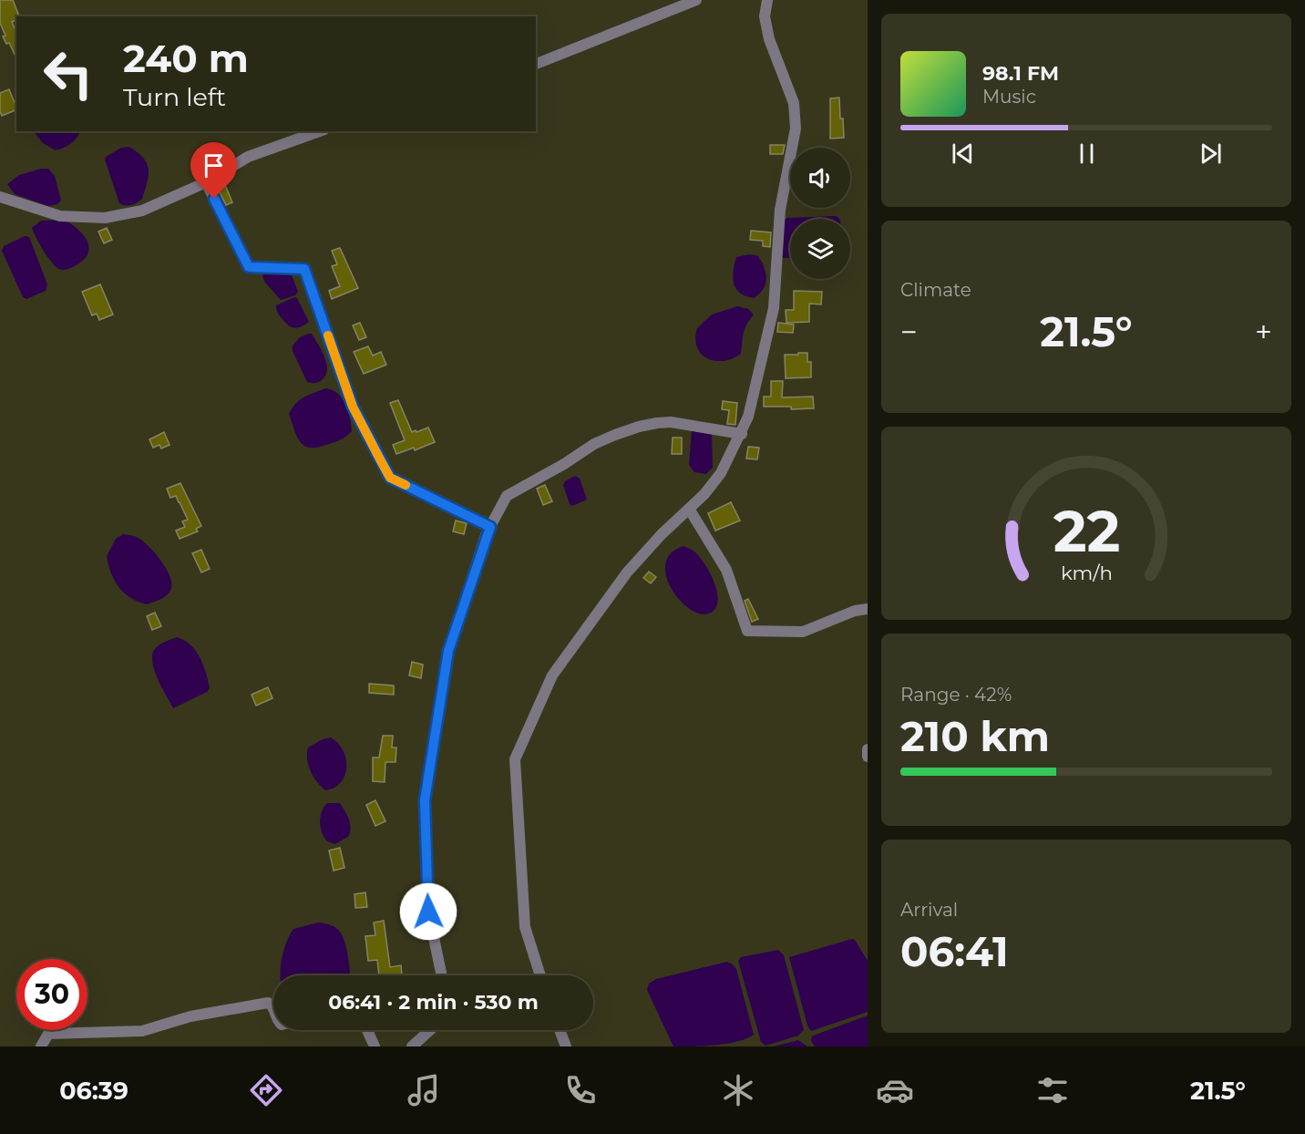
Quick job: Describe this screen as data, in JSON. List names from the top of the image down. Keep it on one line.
{"page":{"turn":["240 m","Turn left"],"song":["98.1 FM","Music"],"tile":["Climate",["Range · 42%","210 km"],["Arrival","06:41"]],"heat":["−","21.5°","+"],"limit":"30","trip":"06:41 · 2 min · 530 m","tabs":["06:39","21.5°"],"gauge":["22","km/h"]}}
